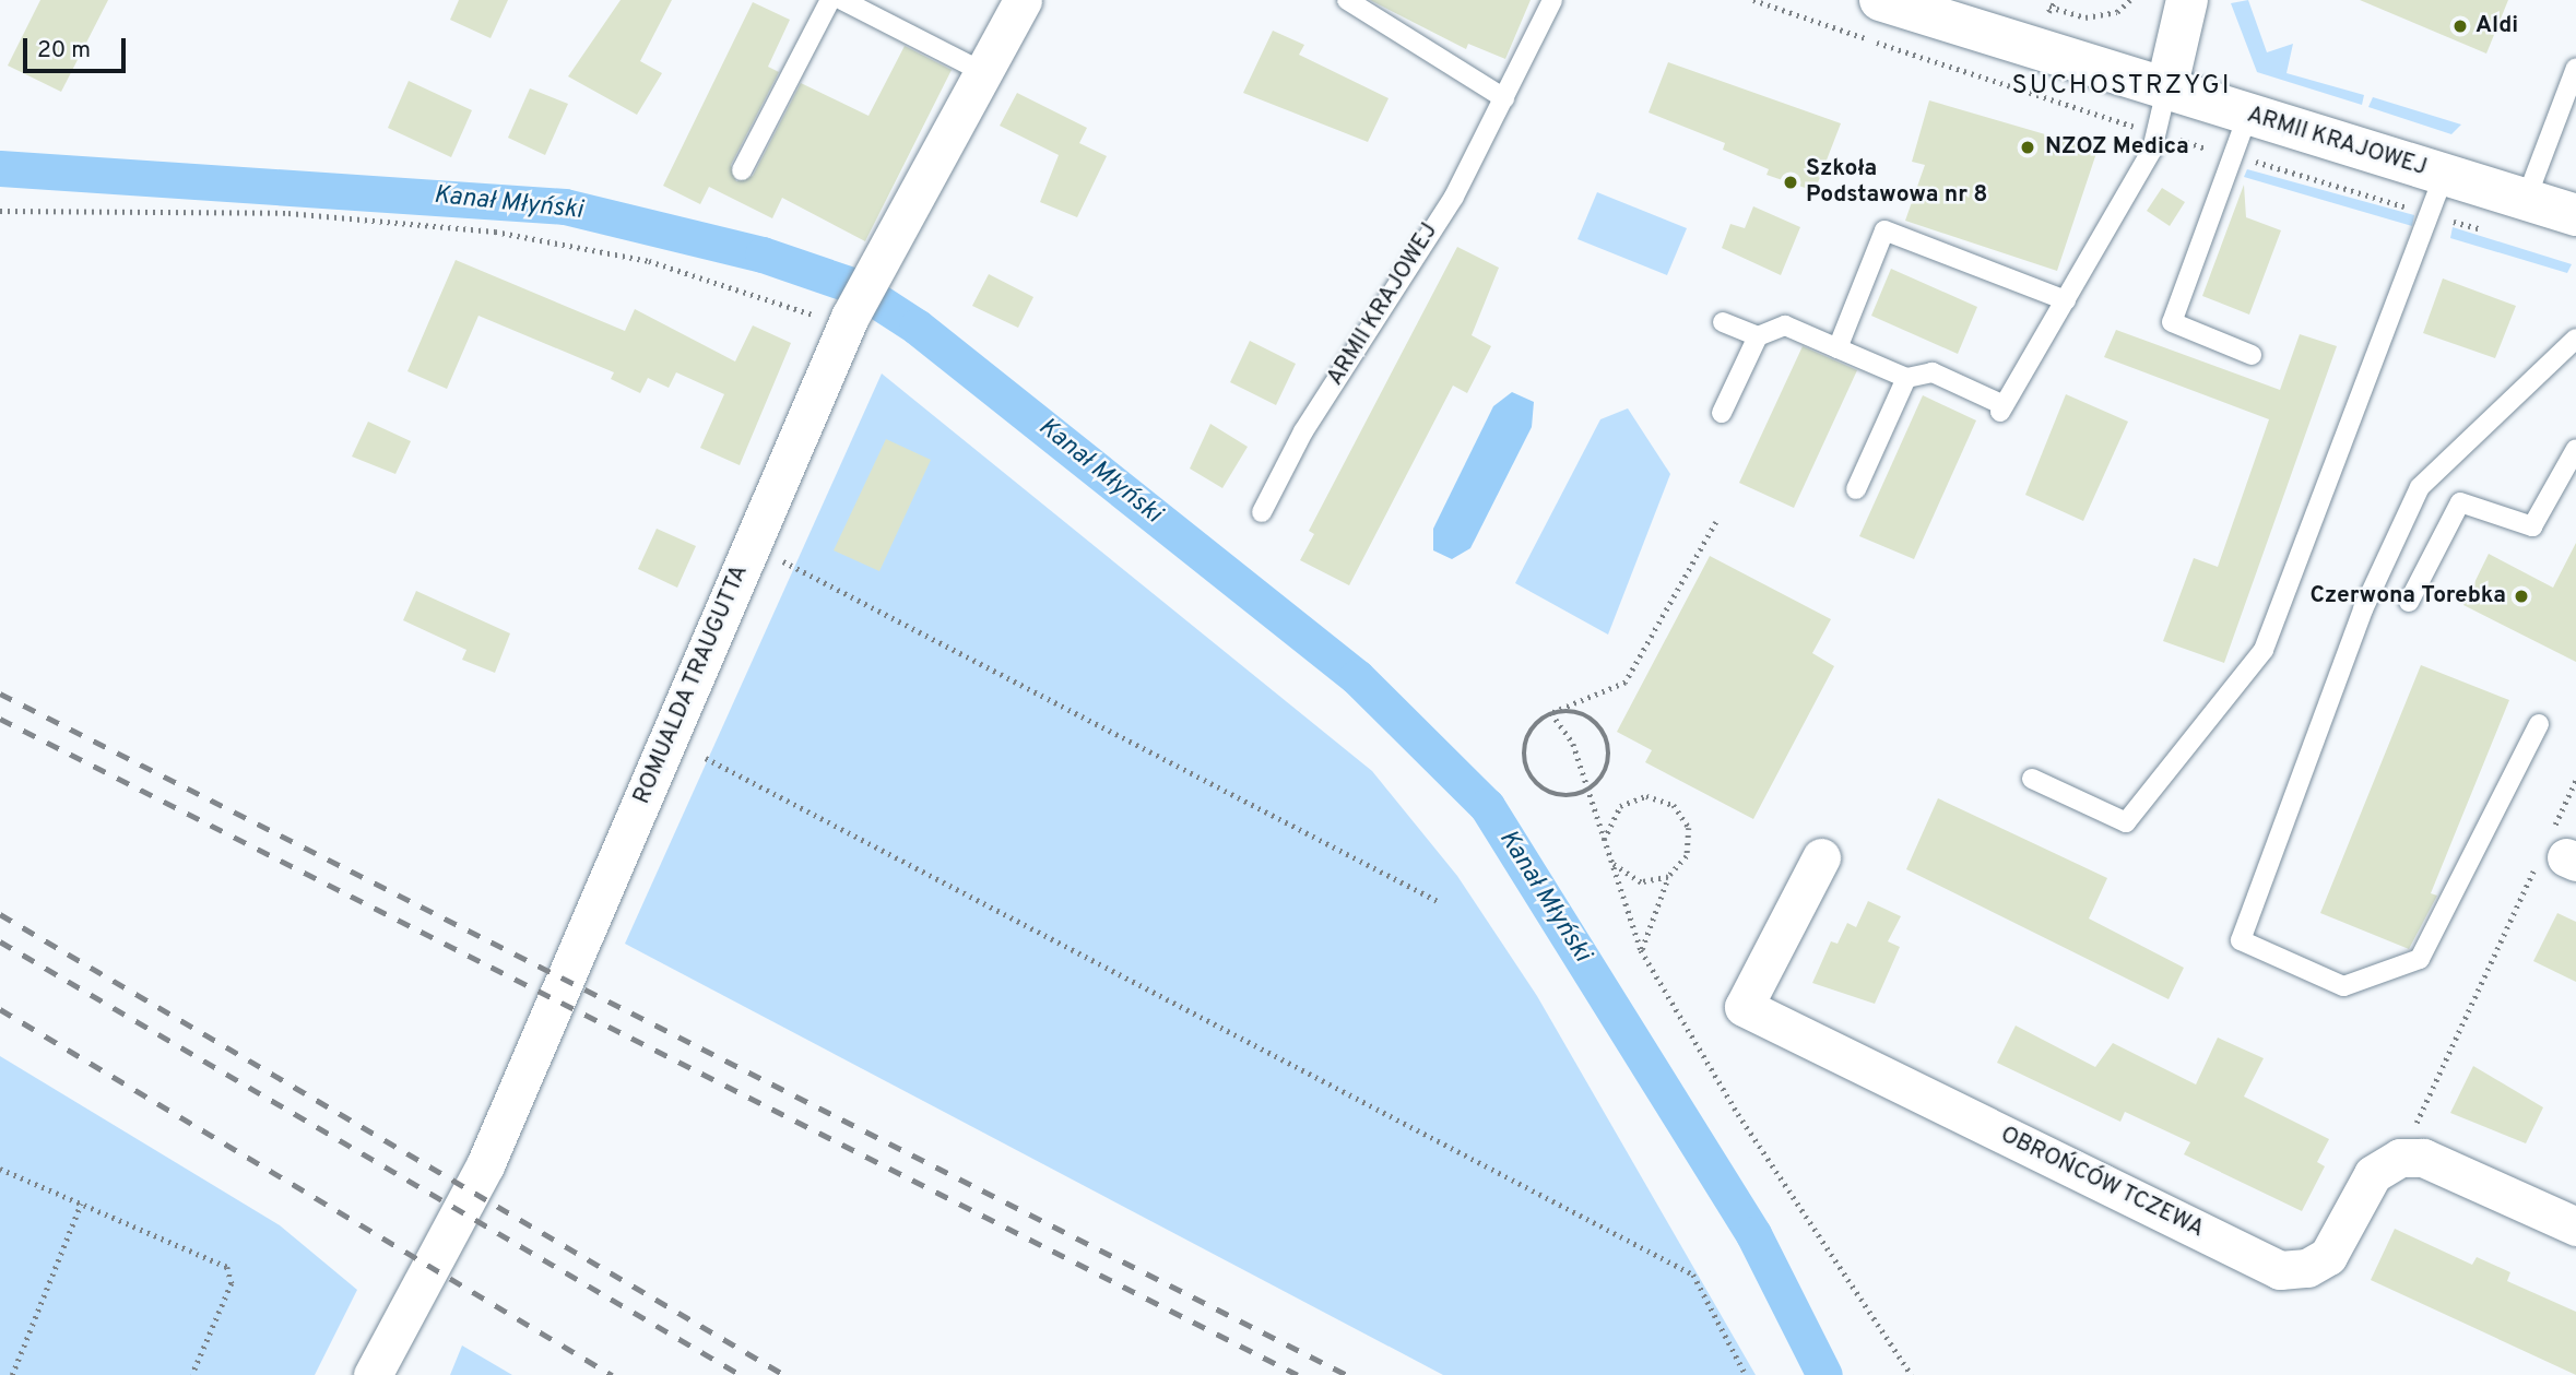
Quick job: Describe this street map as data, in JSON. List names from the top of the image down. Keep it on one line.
{"streets":{"street":["ARMII KRAJOWEJ","ROMUALDA TRAUGUTTA","OBROŃCÓW TCZEWA"]},"districts":["SUCHOSTRZYGI"],"water":["Kanał Młyński"],"places":["Aldi","NZOZ Medica","Szkoła Podstawowa nr 8","Czerwona Torebka"],"scale_bar":"20 m"}
